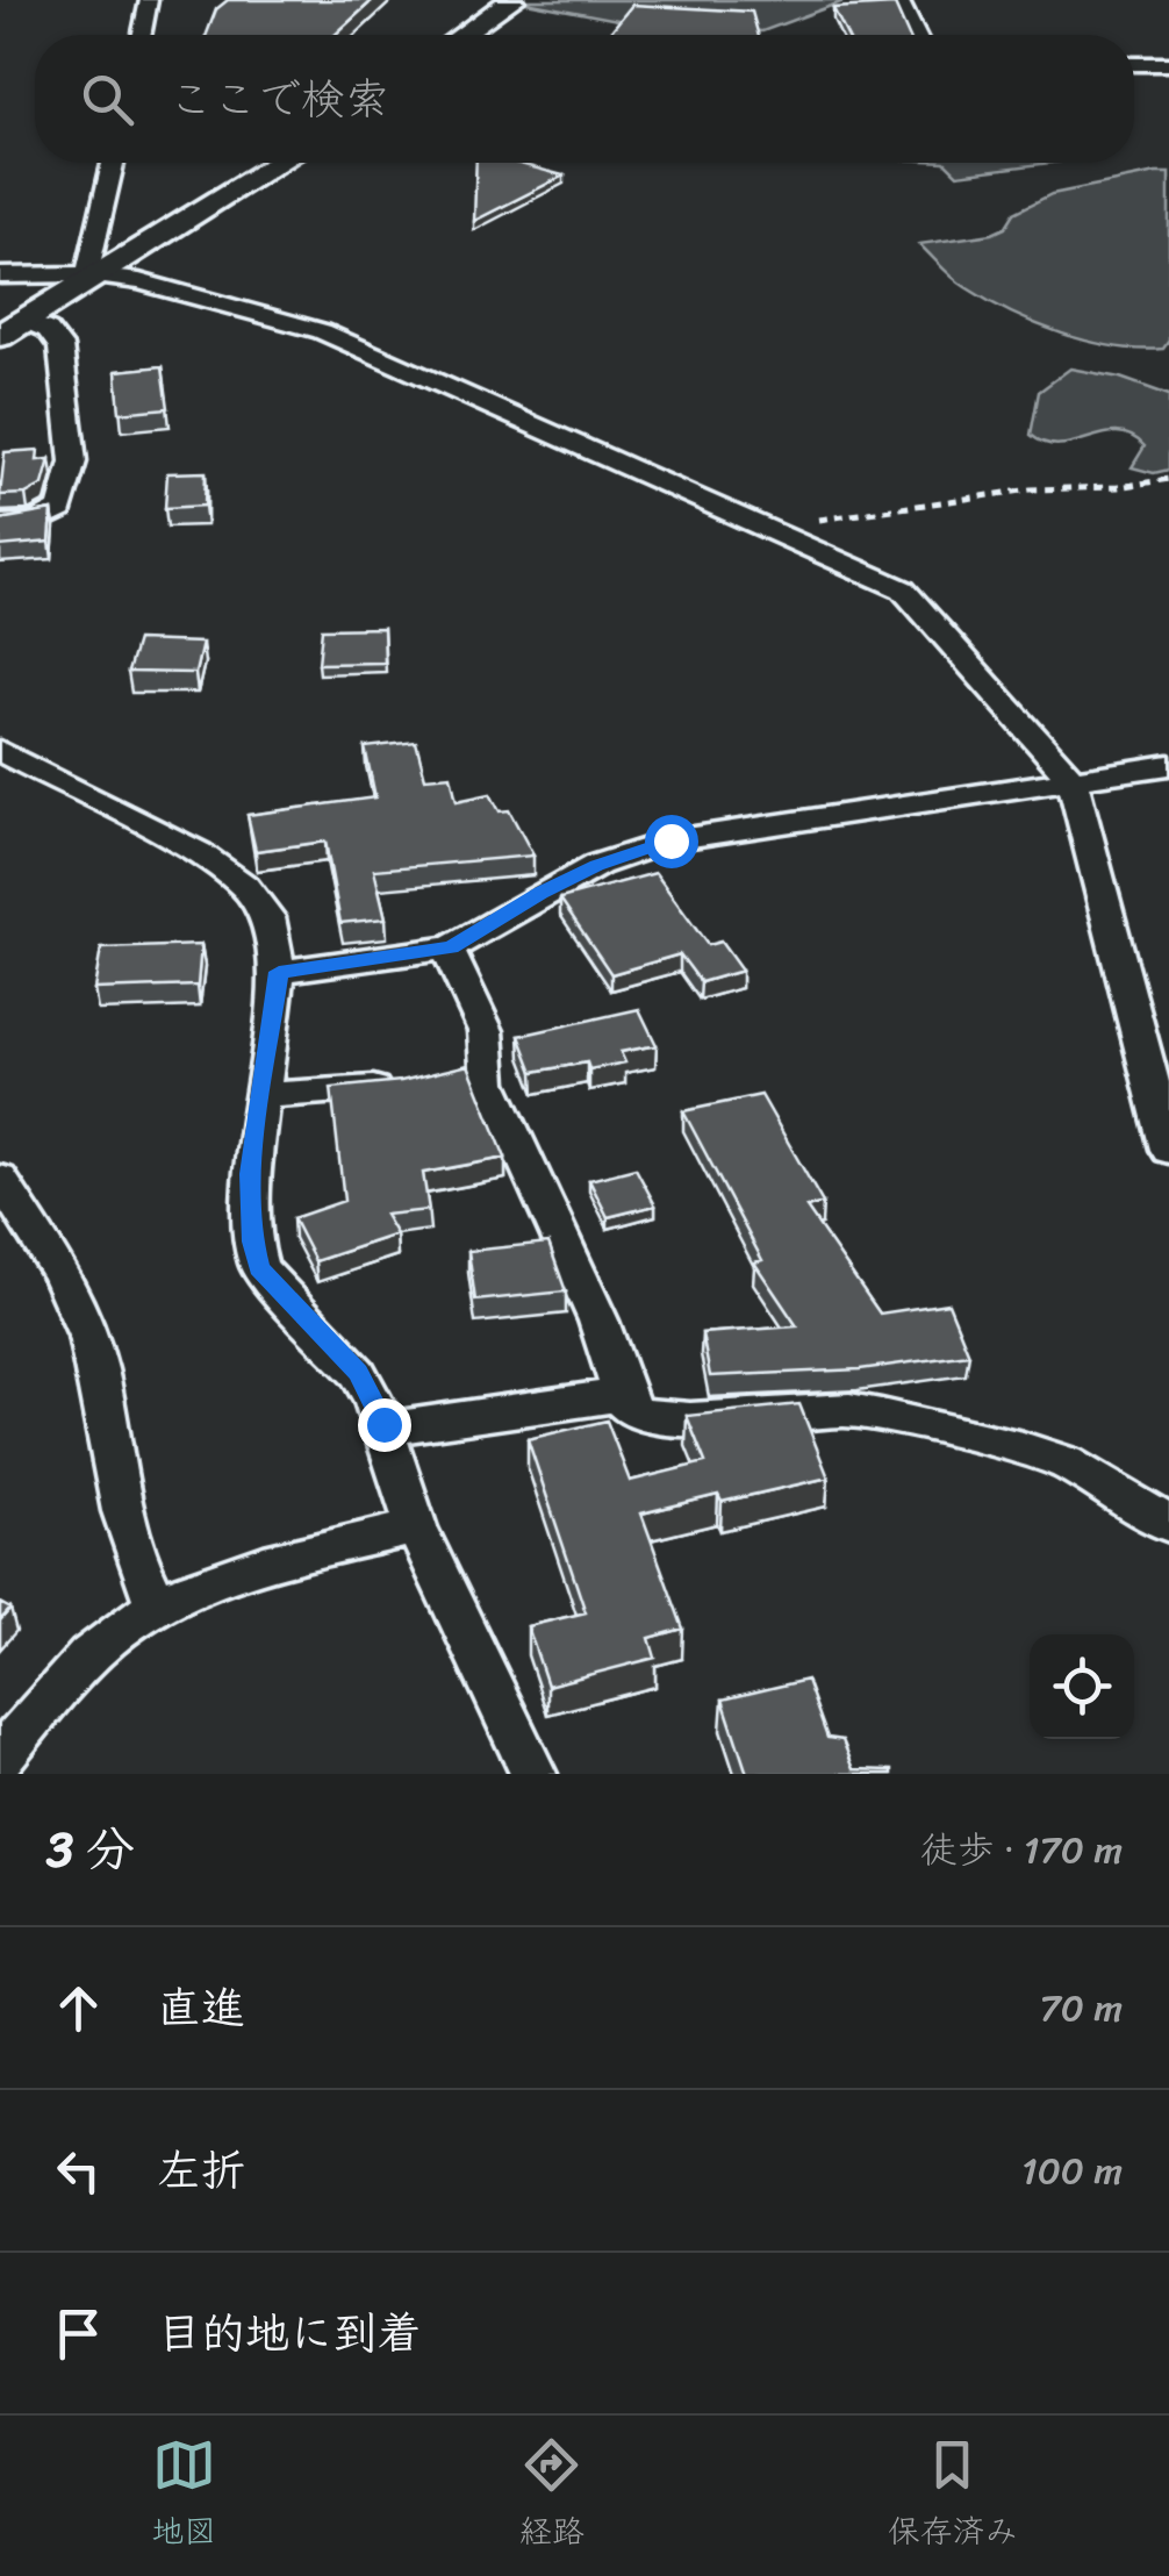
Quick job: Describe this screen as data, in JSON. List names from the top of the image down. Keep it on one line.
{"page":{"search":"ここで検索","heading":["3 分","徒歩 · 170 m"],"list":[["直進","70 m"],["左折","100 m"],"目的地に到着"],"nav":["地図","経路","保存済み"]}}
